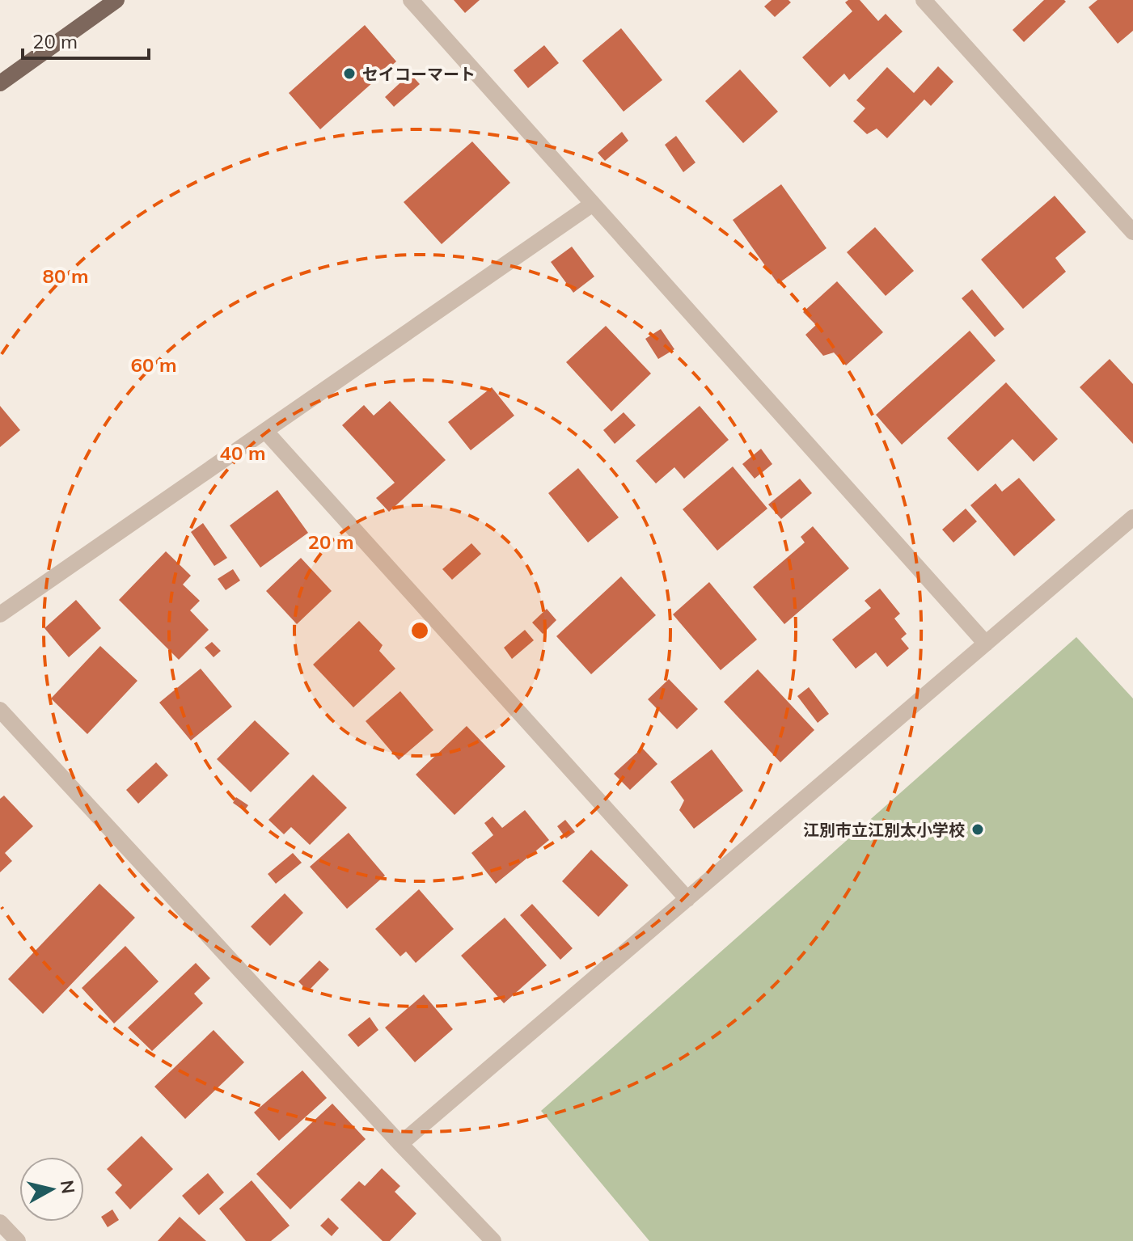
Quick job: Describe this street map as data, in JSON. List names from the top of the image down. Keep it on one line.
{"places":["セイコーマート","江別市立江別太小学校"],"scale_bar":"20 m","north":"right","rings":["80 m","60 m","40 m","20 m"]}
